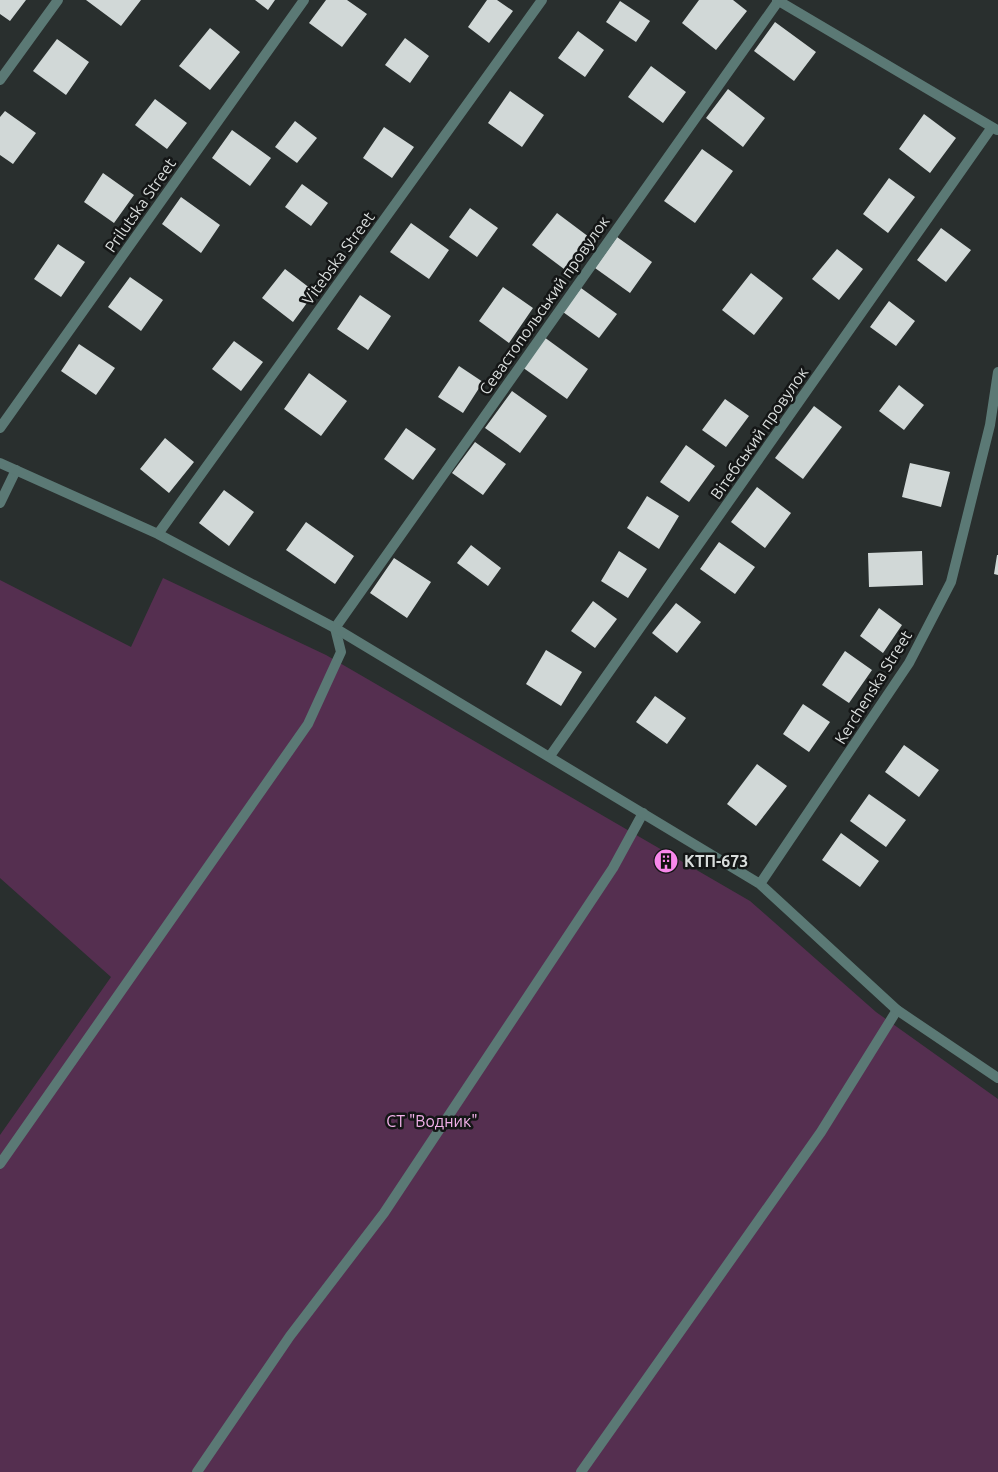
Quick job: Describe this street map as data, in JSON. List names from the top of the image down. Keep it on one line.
{"streets":{"street":["Prilutska Street","Vitebska Street","Севастопольський провулок","Вітебський провулок","Kerchenska Street"]},"parks":["СТ \"Водник\""],"places":{"building":["КТП-673"]}}
